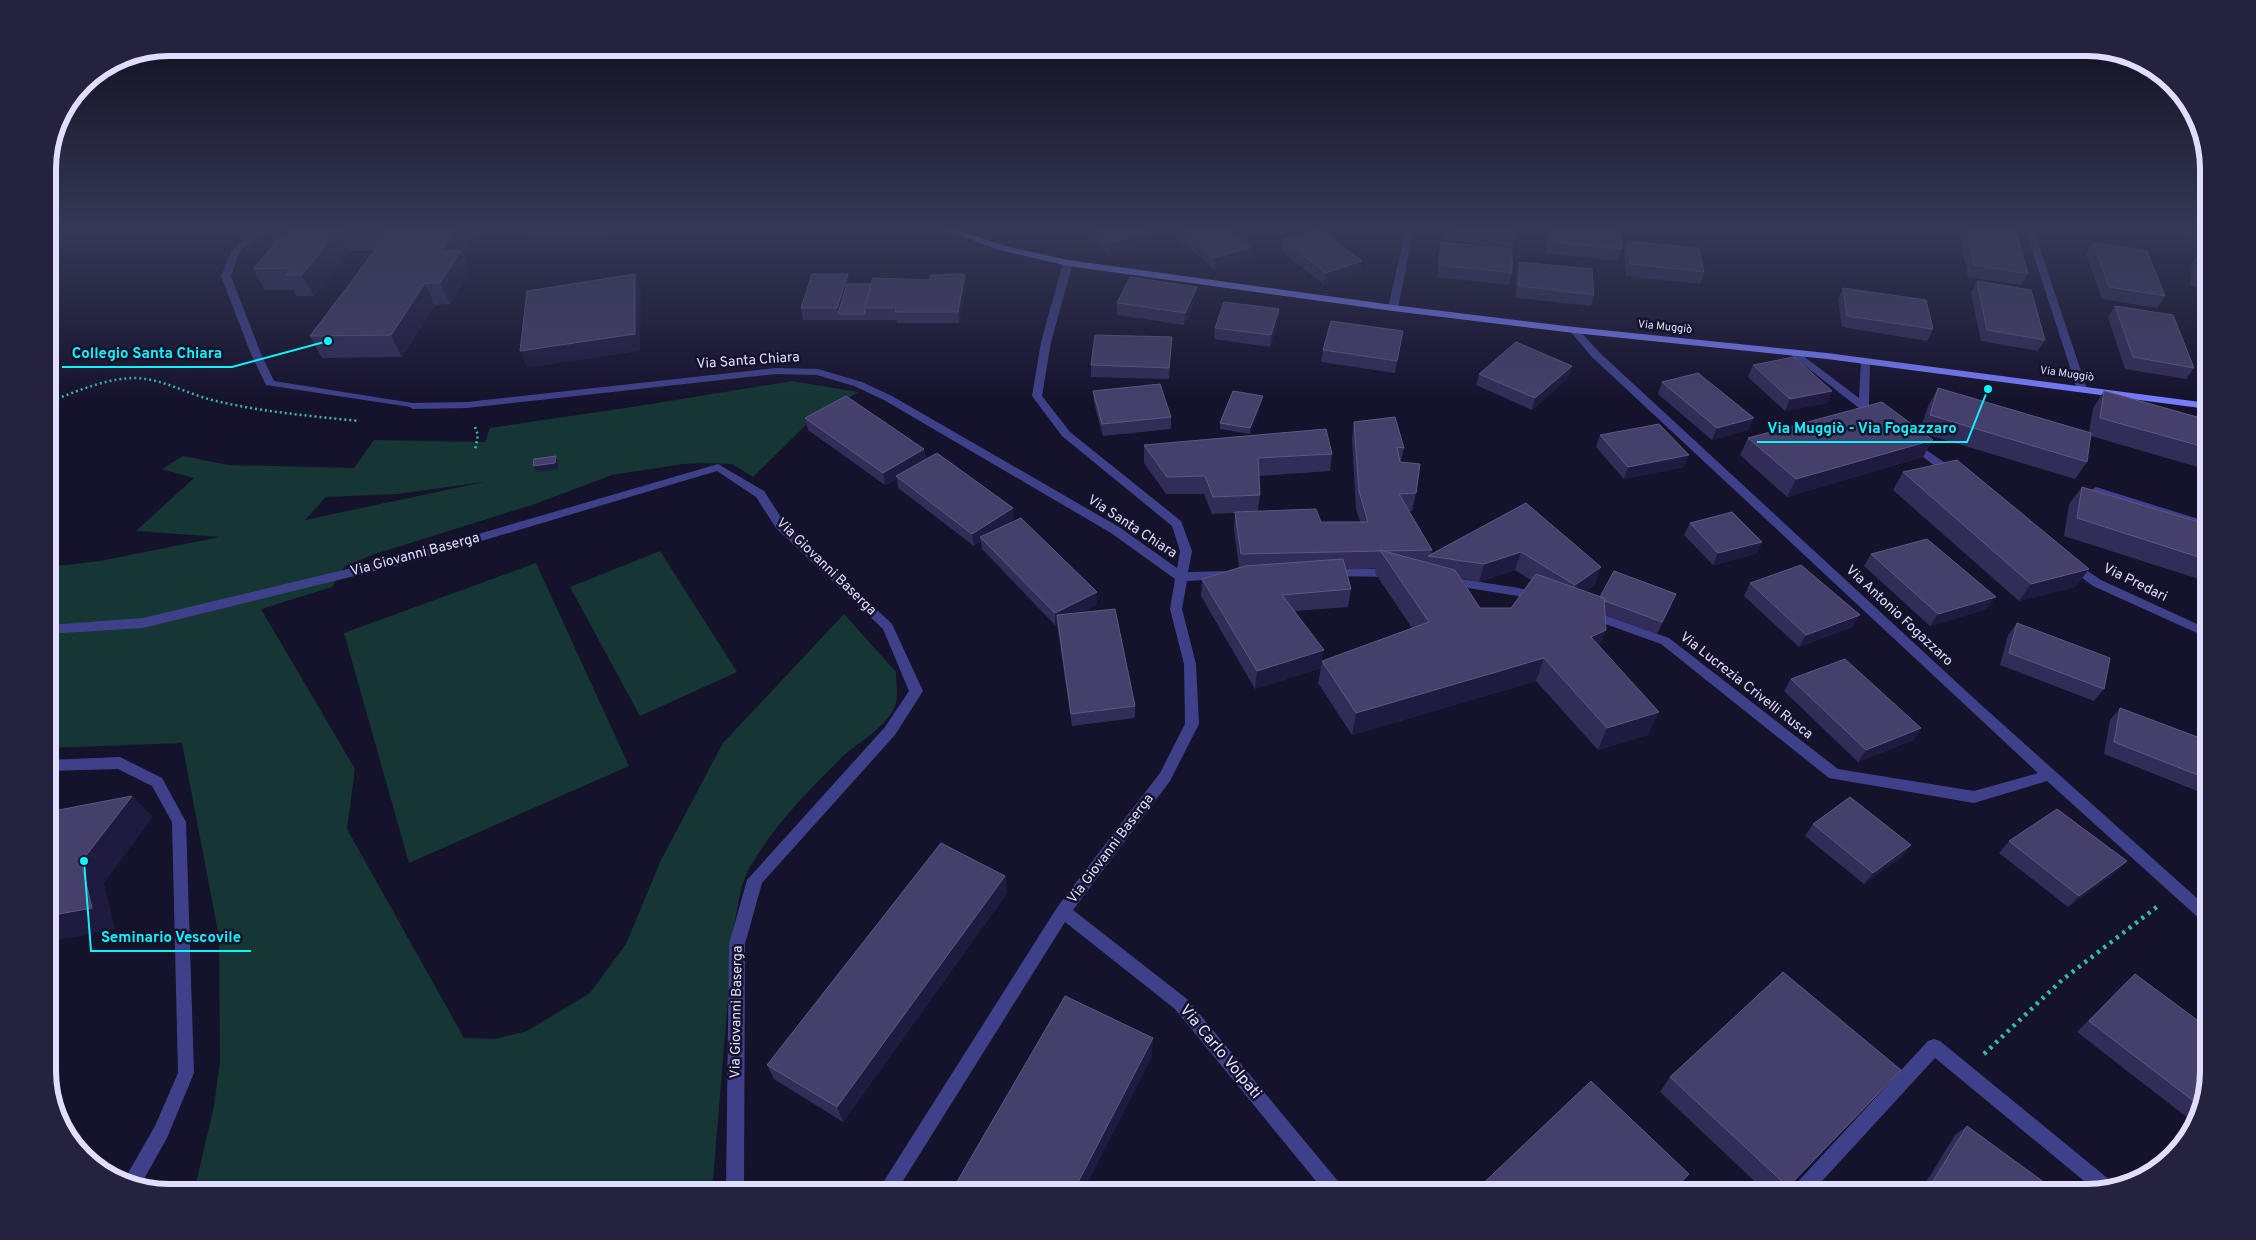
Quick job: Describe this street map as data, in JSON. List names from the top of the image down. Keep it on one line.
{"streets":{"street":["Via Muggiò","Via Santa Chiara","Via Giovanni Baserga","Via Predari","Via Antonio Fogazzaro","Via Lucrezia Crivelli Rusca","Via Carlo Volpati"]},"crossings":[["Via Muggiò","Via Antonio Fogazzaro"],["Via Santa Chiara","Via Giovanni Baserga"],["Via Giovanni Baserga","Via Carlo Volpati"],["Via Antonio Fogazzaro","Via Lucrezia Crivelli Rusca"]],"places":["Collegio Santa Chiara","Via Muggiò - Via Fogazzaro","Seminario Vescovile"]}
